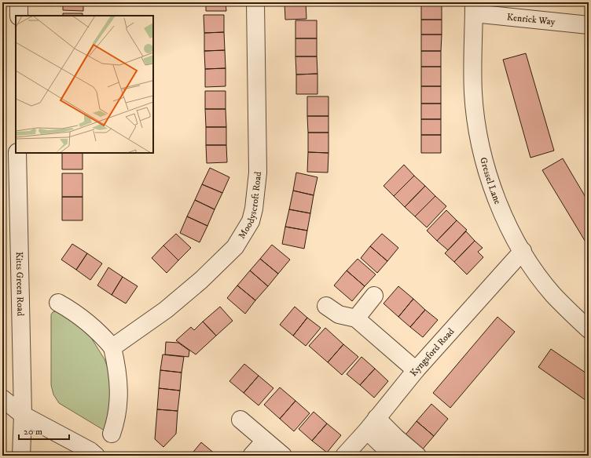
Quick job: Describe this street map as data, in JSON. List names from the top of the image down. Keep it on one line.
{"streets":{"street":["Kenrick Way","Gressel Lane","Moodyscroft Road","Kitts Green Road","Kyngsford Road"]},"crossings":[["Kenrick Way","Gressel Lane"],["Gressel Lane","Kyngsford Road"]],"scale_bar":"20 m"}
